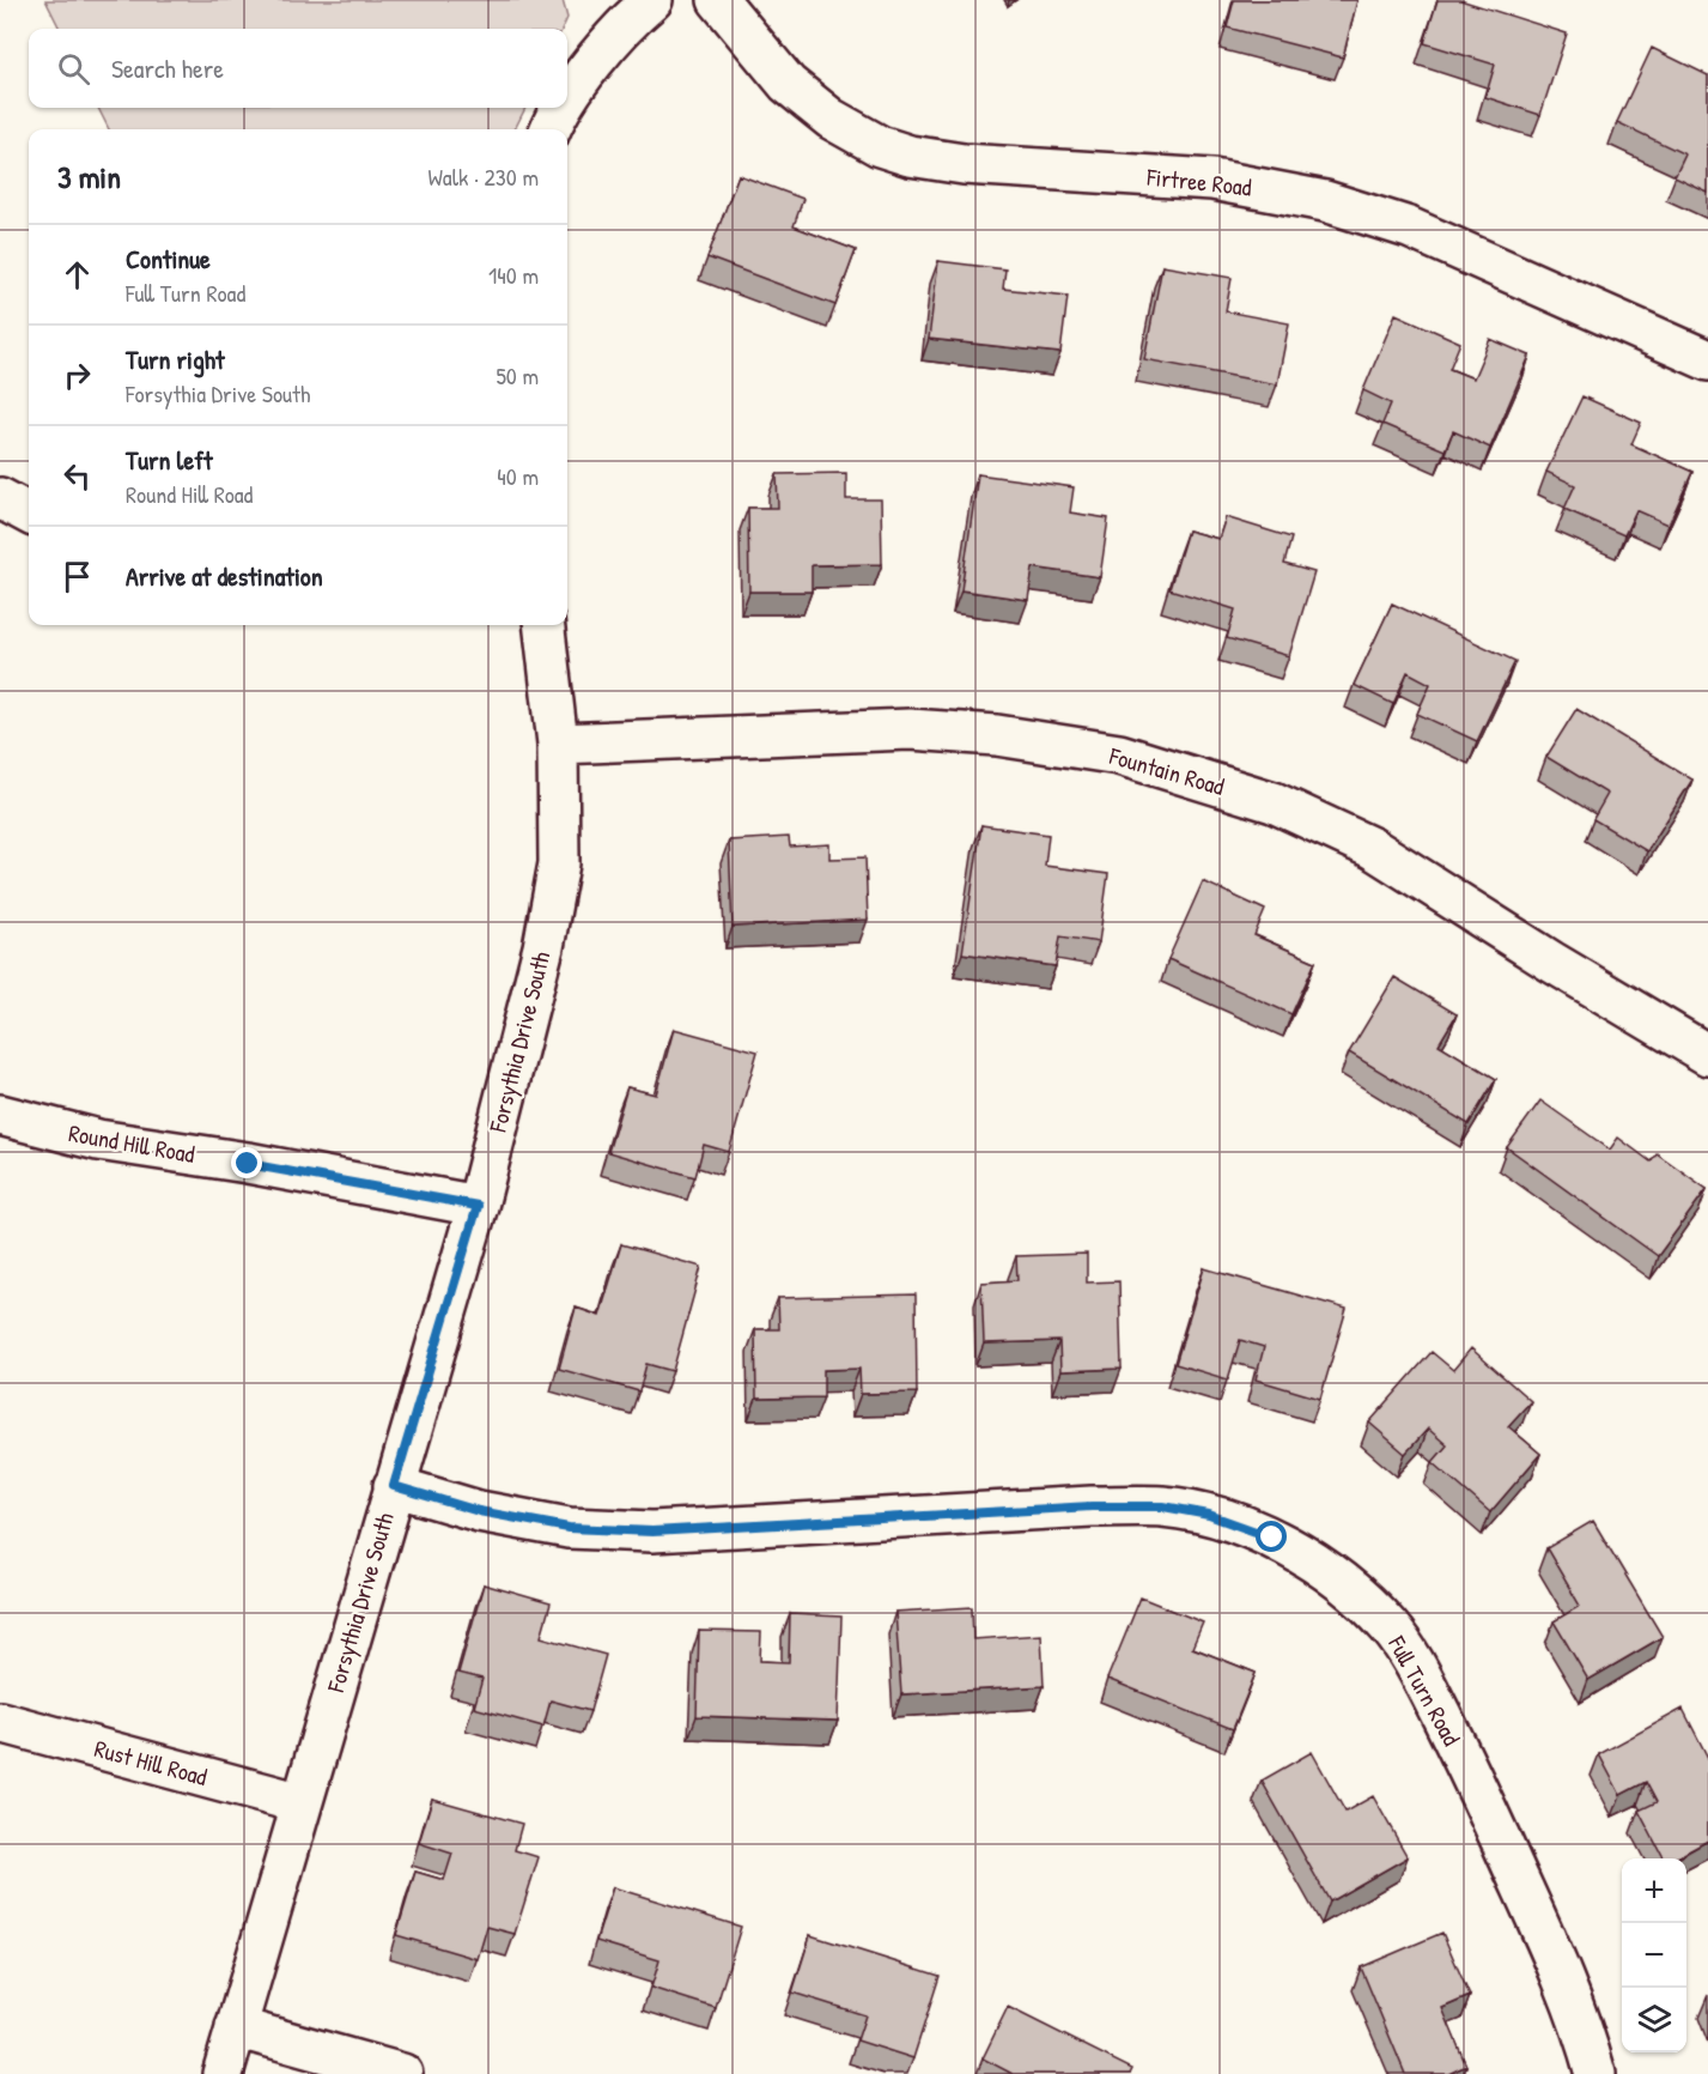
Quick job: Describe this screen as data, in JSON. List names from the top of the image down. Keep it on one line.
{"streets":{"street":["Firtree Road","Fountain Road","Forsythia Drive South","Round Hill Road","Full Turn Road","Rust Hill Road"]},"crossings":[["Fountain Road","Forsythia Drive South"],["Forsythia Drive South","Round Hill Road"],["Forsythia Drive South","Full Turn Road"],["Forsythia Drive South","Rust Hill Road"]],"page":{"search":"Search here","heading":["3 min","Walk · 230 m"],"list":[["Continue","Full Turn Road","140 m"],["Turn right","Forsythia Drive South","50 m"],["Turn left","Round Hill Road","40 m"],"Arrive at destination"],"map_buttons":["+","−"]}}
